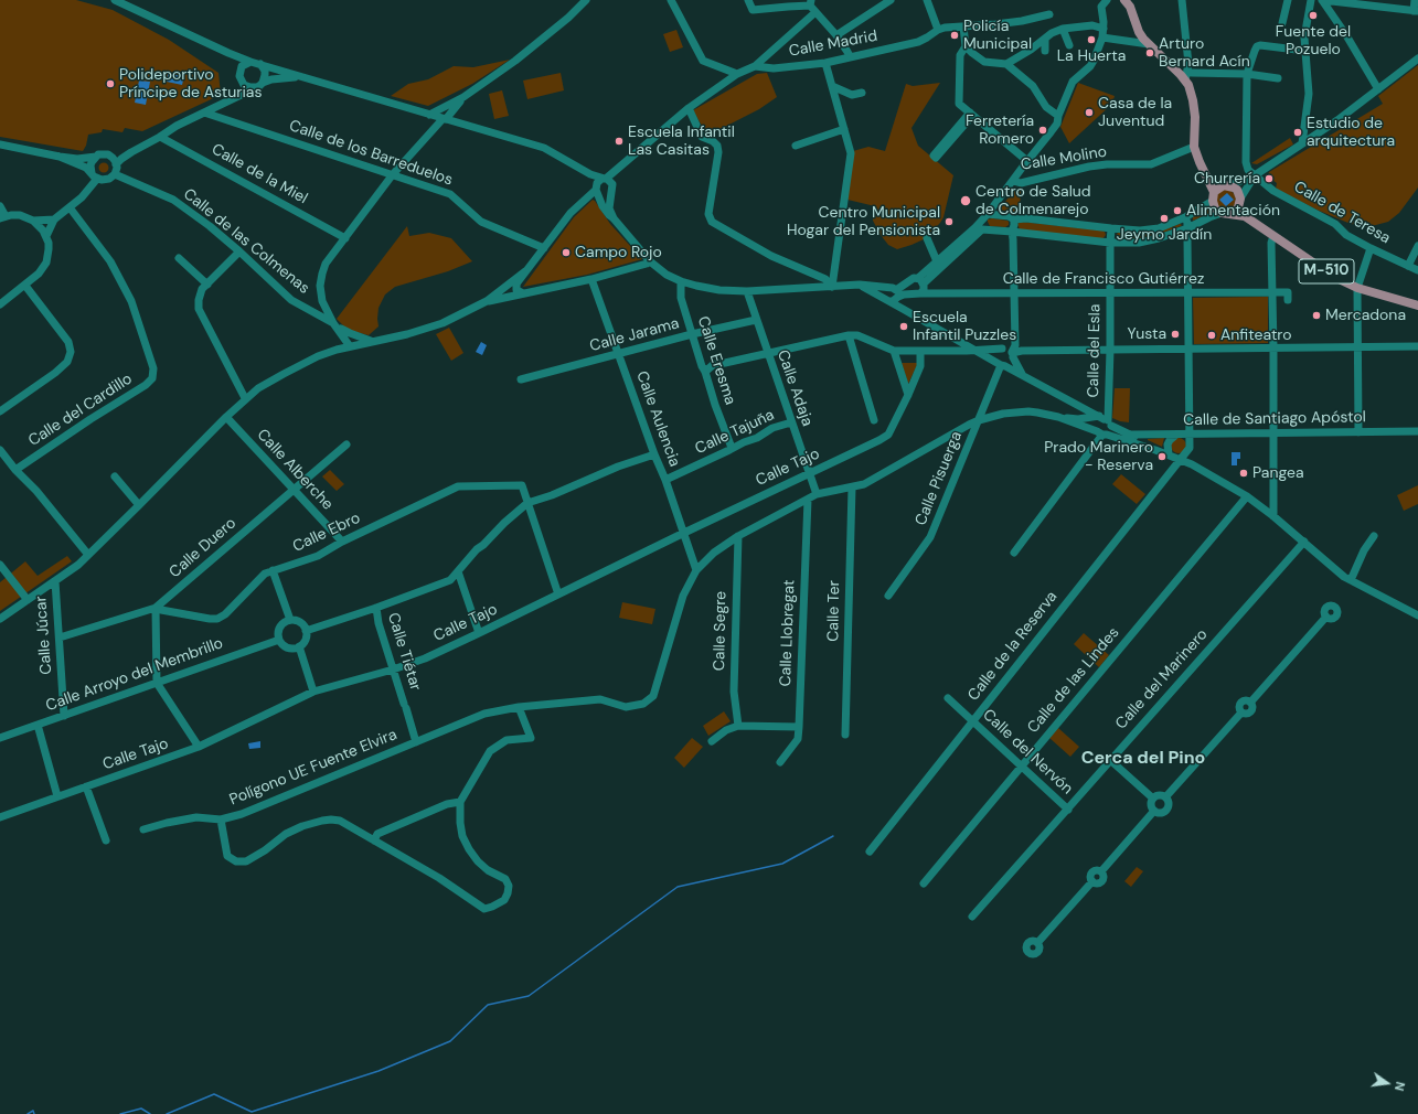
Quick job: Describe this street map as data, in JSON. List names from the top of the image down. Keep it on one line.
{"streets":{"main road":["M-510"],"street":["Calle Madrid","Calle de los Barreduelos","Calle Molino","Calle de la Miel","Calle de Teresa","Calle de las Colmenas","Calle de Francisco Gutiérrez","Calle Jarama","Calle del Esla","Calle Eresma","Calle Adaja","Calle del Cardillo","Calle Aulencia","Calle de Santiago Apóstol","Calle Tajuña","Calle Tajo","Calle Alberche","Calle Pisuerga","Calle Ebro","Calle Duero","Calle Ter","Calle Segre","Calle Llobregat","Calle Júcar","Calle de la Reserva","Calle Tiétar","Calle Arroyo del Membrillo","Calle del Marinero","Calle de las Lindes","Calle del Nervón","Polígono UE Fuente Elvira"]},"crossings":[["Calle Molino","M-510"],["Calle de Francisco Gutiérrez","Calle del Esla"],["Calle Jarama","Calle Eresma"],["Calle Jarama","Calle Adaja"],["Calle Jarama","Calle Aulencia"],["Calle Eresma","Calle Tajuña"],["Calle Adaja","Calle Tajuña"],["Calle Adaja","Calle Tajo"],["Calle Aulencia","Calle Tajuña"],["Calle Aulencia","Calle Tajo"],["Calle Aulencia","Polígono UE Fuente Elvira"],["Calle de Santiago Apóstol","Calle de la Reserva"],["Calle Tajo","Calle Tiétar"],["Calle Alberche","Calle Ebro"],["Calle Alberche","Calle Duero"],["Calle Ebro","Calle Duero"],["Calle Duero","Calle Júcar"],["Calle Júcar","Calle Arroyo del Membrillo"],["Calle de la Reserva","Calle del Nervón"],["Calle Tiétar","Polígono UE Fuente Elvira"],["Calle del Marinero","Calle del Nervón"],["Calle de las Lindes","Calle del Nervón"]],"districts":["Cerca del Pino"],"places":["Fuente del Pozuelo","Policía Municipal","La Huerta","Arturo Bernard Acín","Polideportivo Príncipe de Asturias","Casa de la Juventud","Ferretería Romero","Estudio de arquitectura","Escuela Infantil Las Casitas","Churrería","Centro de Salud de Colmenarejo","Alimentación","Jeymo Jardín","Centro Municipal Hogar del Pensionista","Campo Rojo","Mercadona","Escuela Infantil Puzzles","Yusta","Anfiteatro","Prado Marinero - Reserva","Pangea"],"north":"right"}
